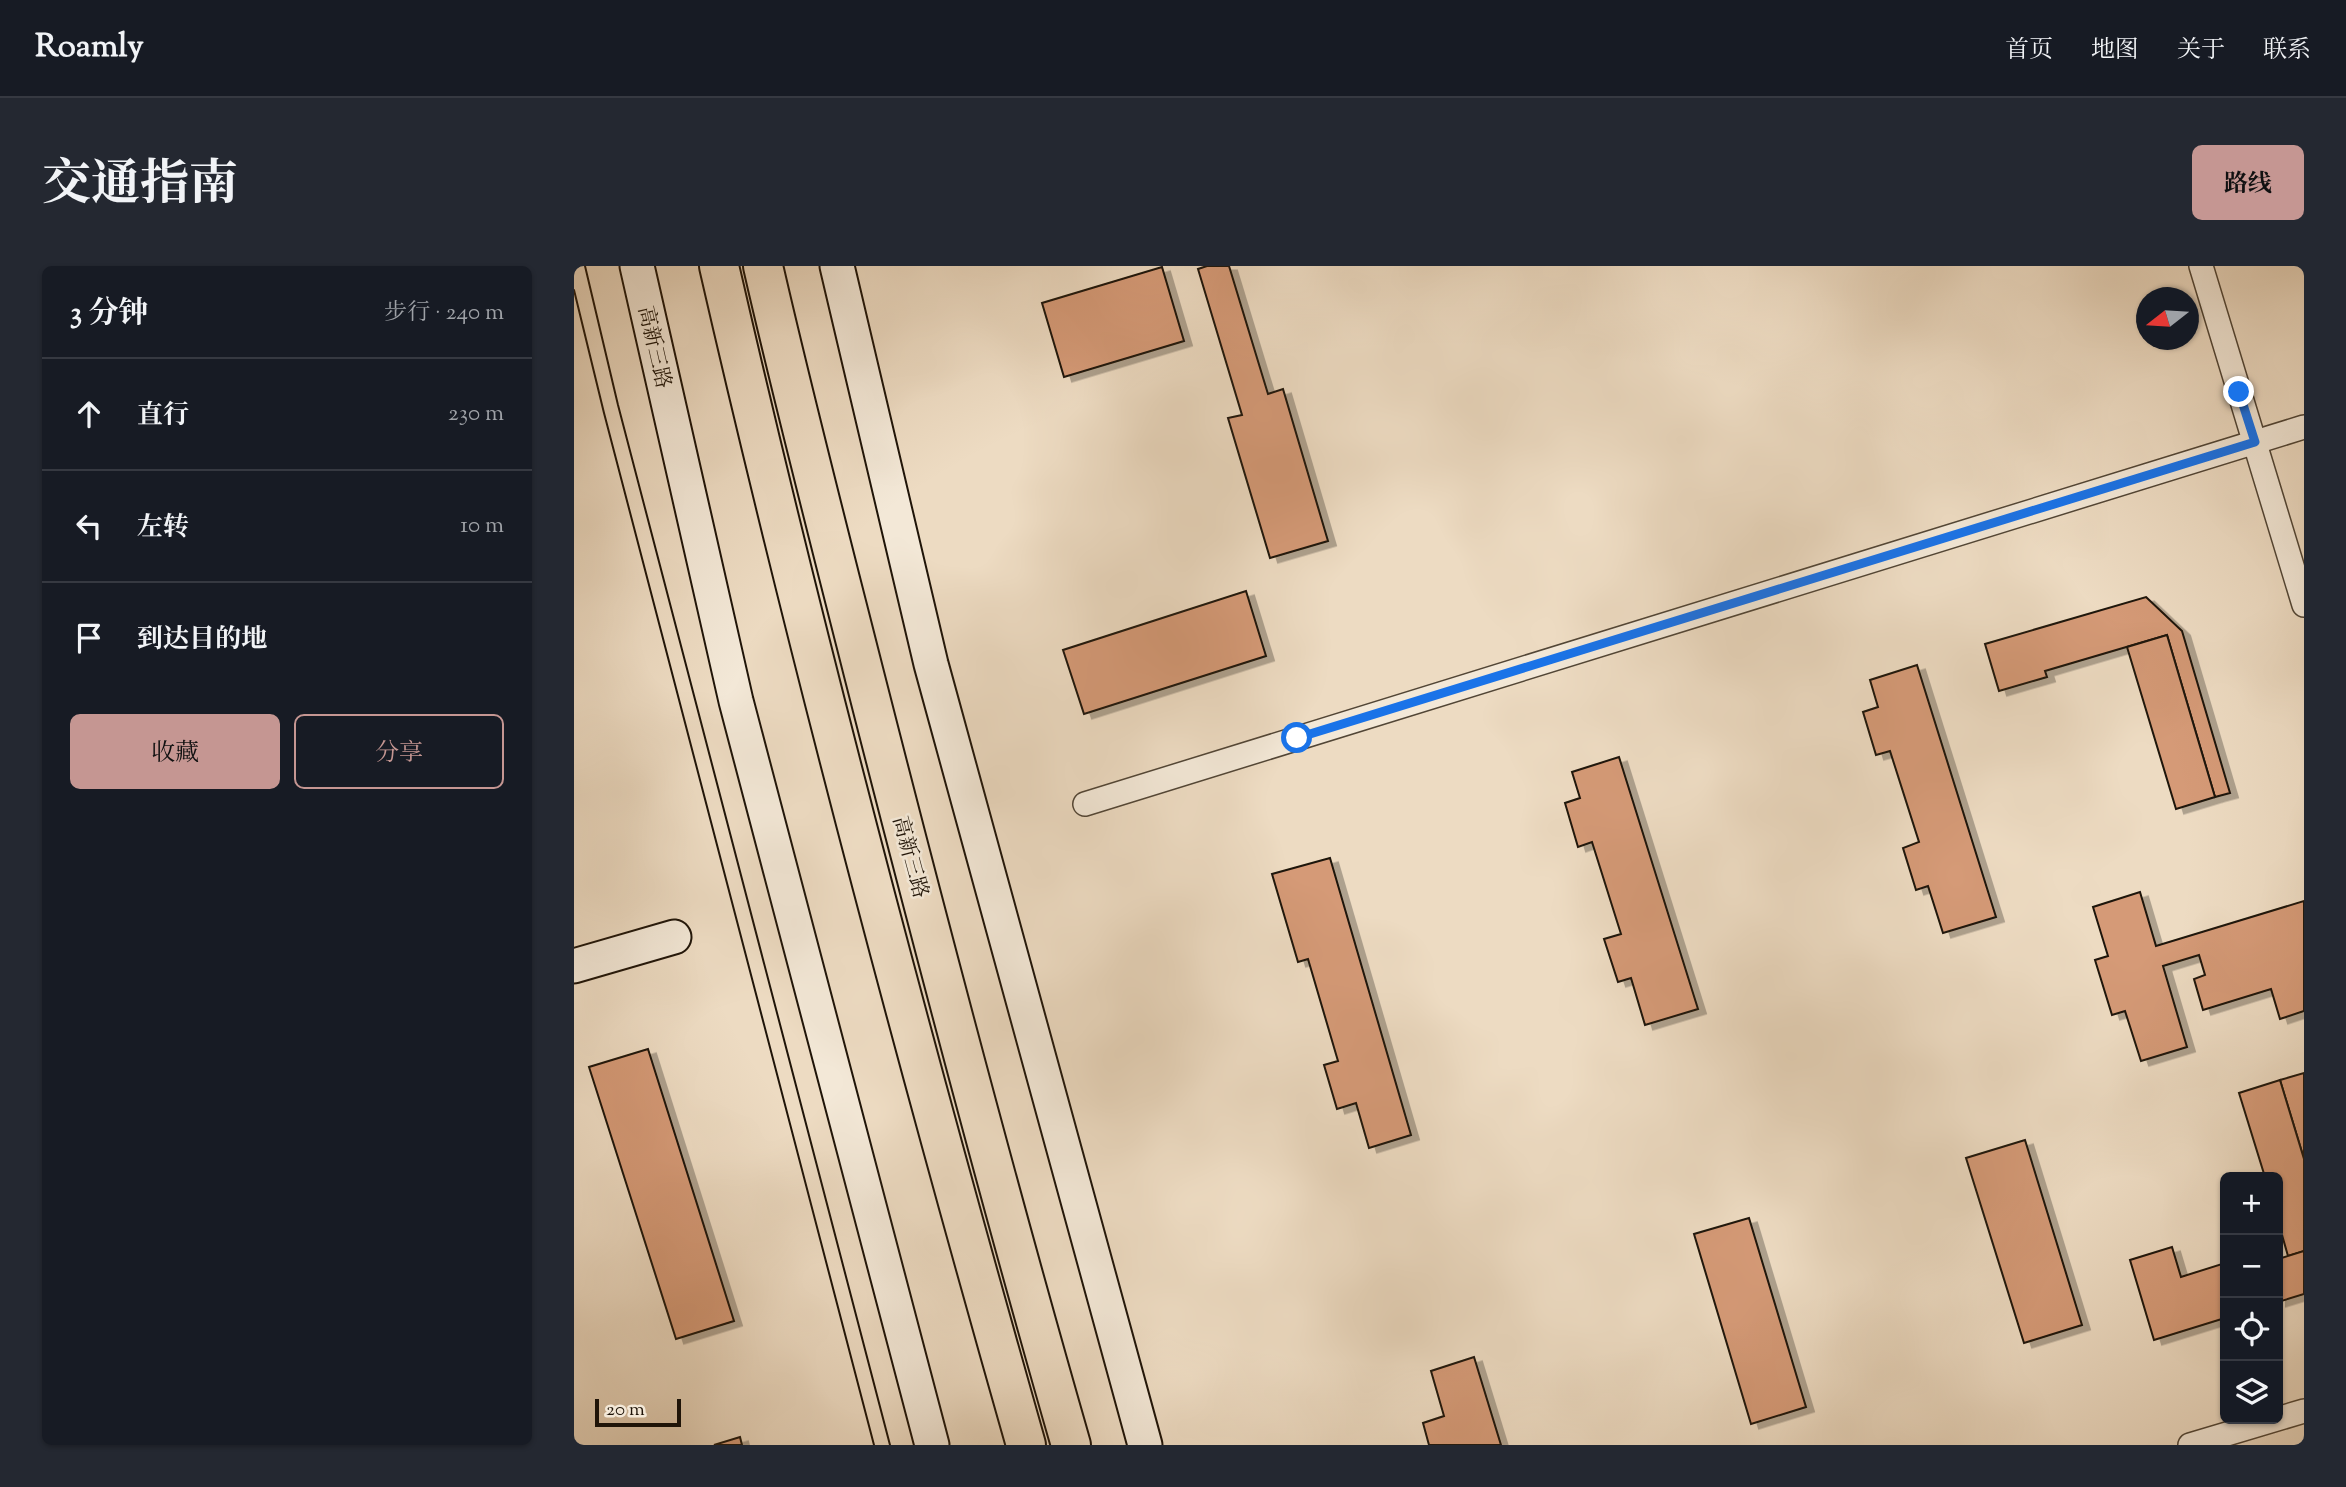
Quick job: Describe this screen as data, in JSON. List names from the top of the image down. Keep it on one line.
{"streets":{"highway":["高新三路"]},"scale_bar":"20 m","north":"left","page":{"header":"Roamly","nav":["首页","地图","关于","联系"],"title":"交通指南","buttons":["路线",["收藏","分享"]],"heading":["3 分钟","步行 · 240 m"],"list":[["直行","230 m"],["左转","10 m"],"到达目的地"],"map_buttons":["+","−"],"scale":"20 m"}}
